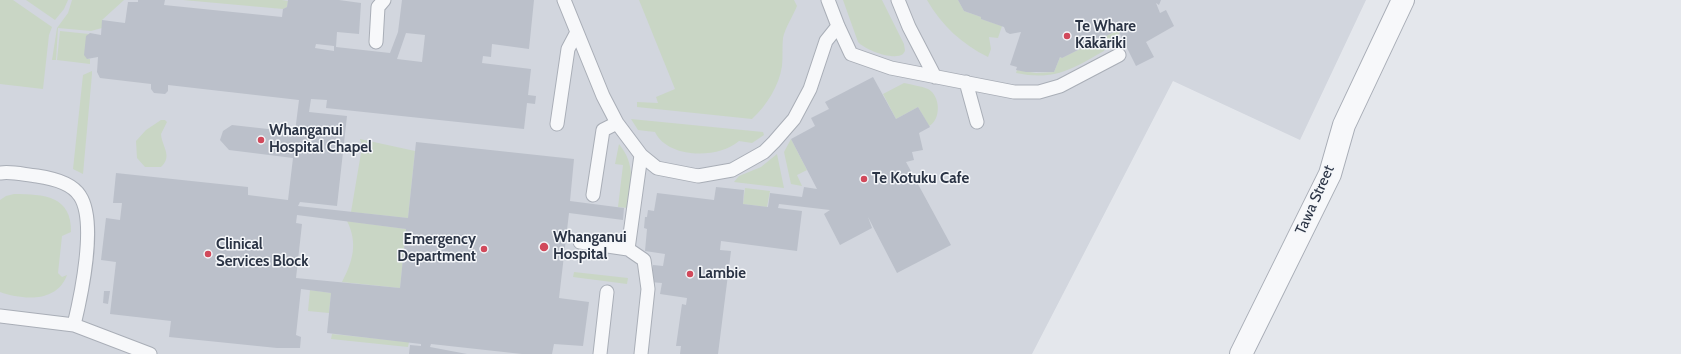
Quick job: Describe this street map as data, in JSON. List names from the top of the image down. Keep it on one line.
{"streets":{"street":["Tawa Street"]},"places":["Te Whare Kākāriki","Whanganui Hospital Chapel","Te Kotuku Cafe","Whanganui Hospital","Emergency Department","Clinical Services Block","Lambie"]}
